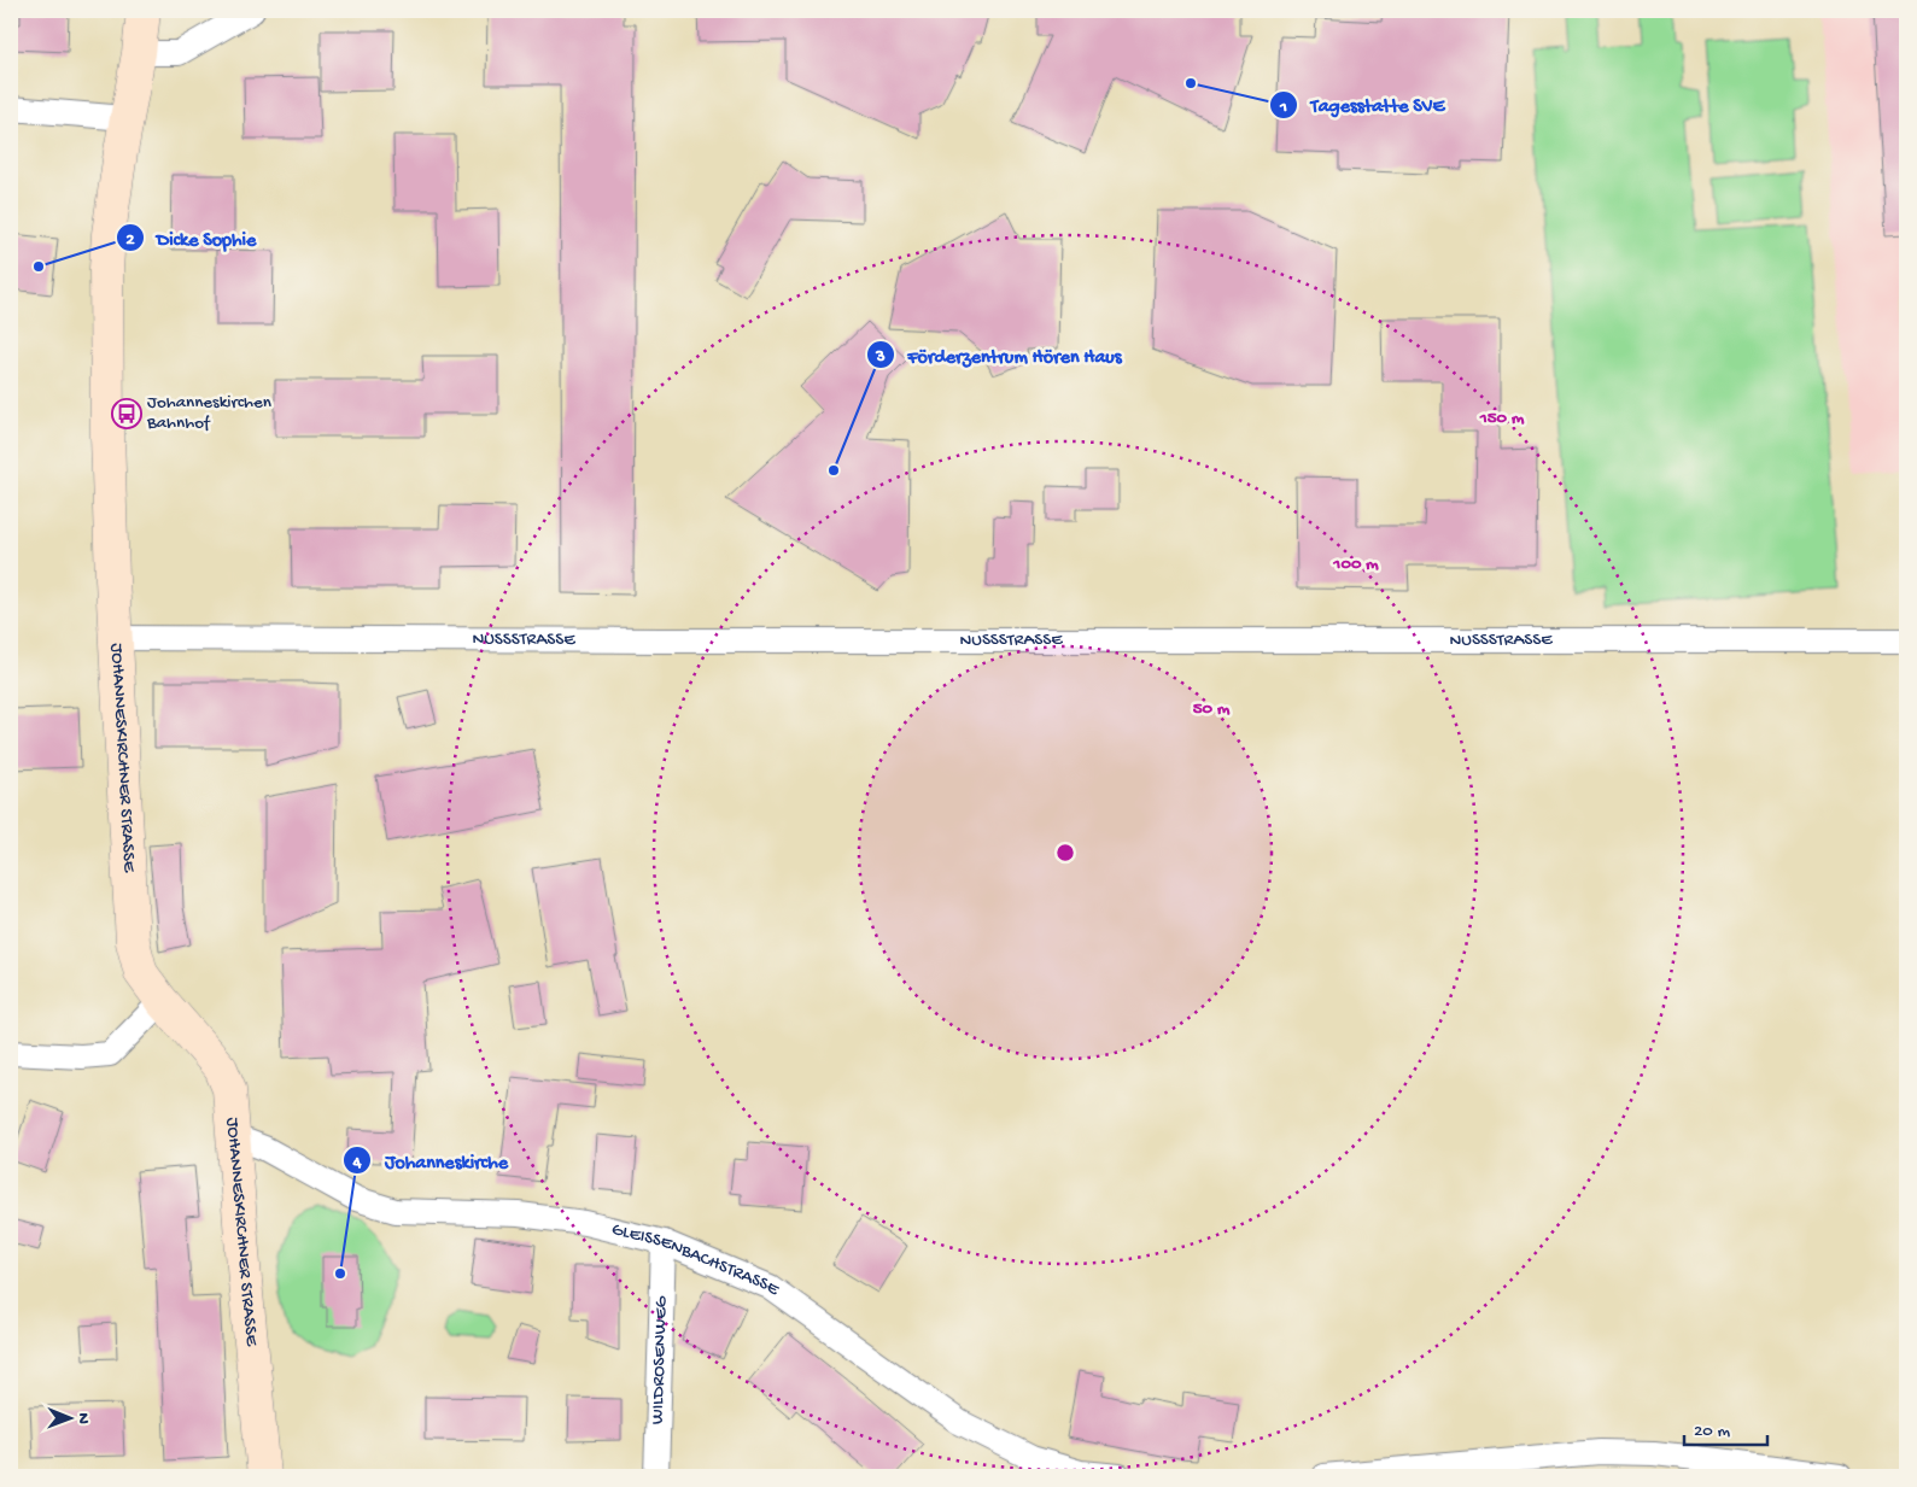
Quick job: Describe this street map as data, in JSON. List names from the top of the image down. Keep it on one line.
{"streets":{"street":["NUSSSTRASSE","JOHANNESKIRCHNER STRASSE","GLEISSENBACHSTRASSE","WILDROSENWEG"]},"crossings":[["NUSSSTRASSE","JOHANNESKIRCHNER STRASSE"],["JOHANNESKIRCHNER STRASSE","GLEISSENBACHSTRASSE"],["GLEISSENBACHSTRASSE","WILDROSENWEG"]],"places":{"other":["Tagesstatte SVE","Dicke Sophie","Förderzentrum Hören Haus","Johanneskirche"],"bus stop":["Johanneskirchen Bahnhof"]},"scale_bar":"20 m","north":"right","rings":["150 m","100 m","50 m"]}
